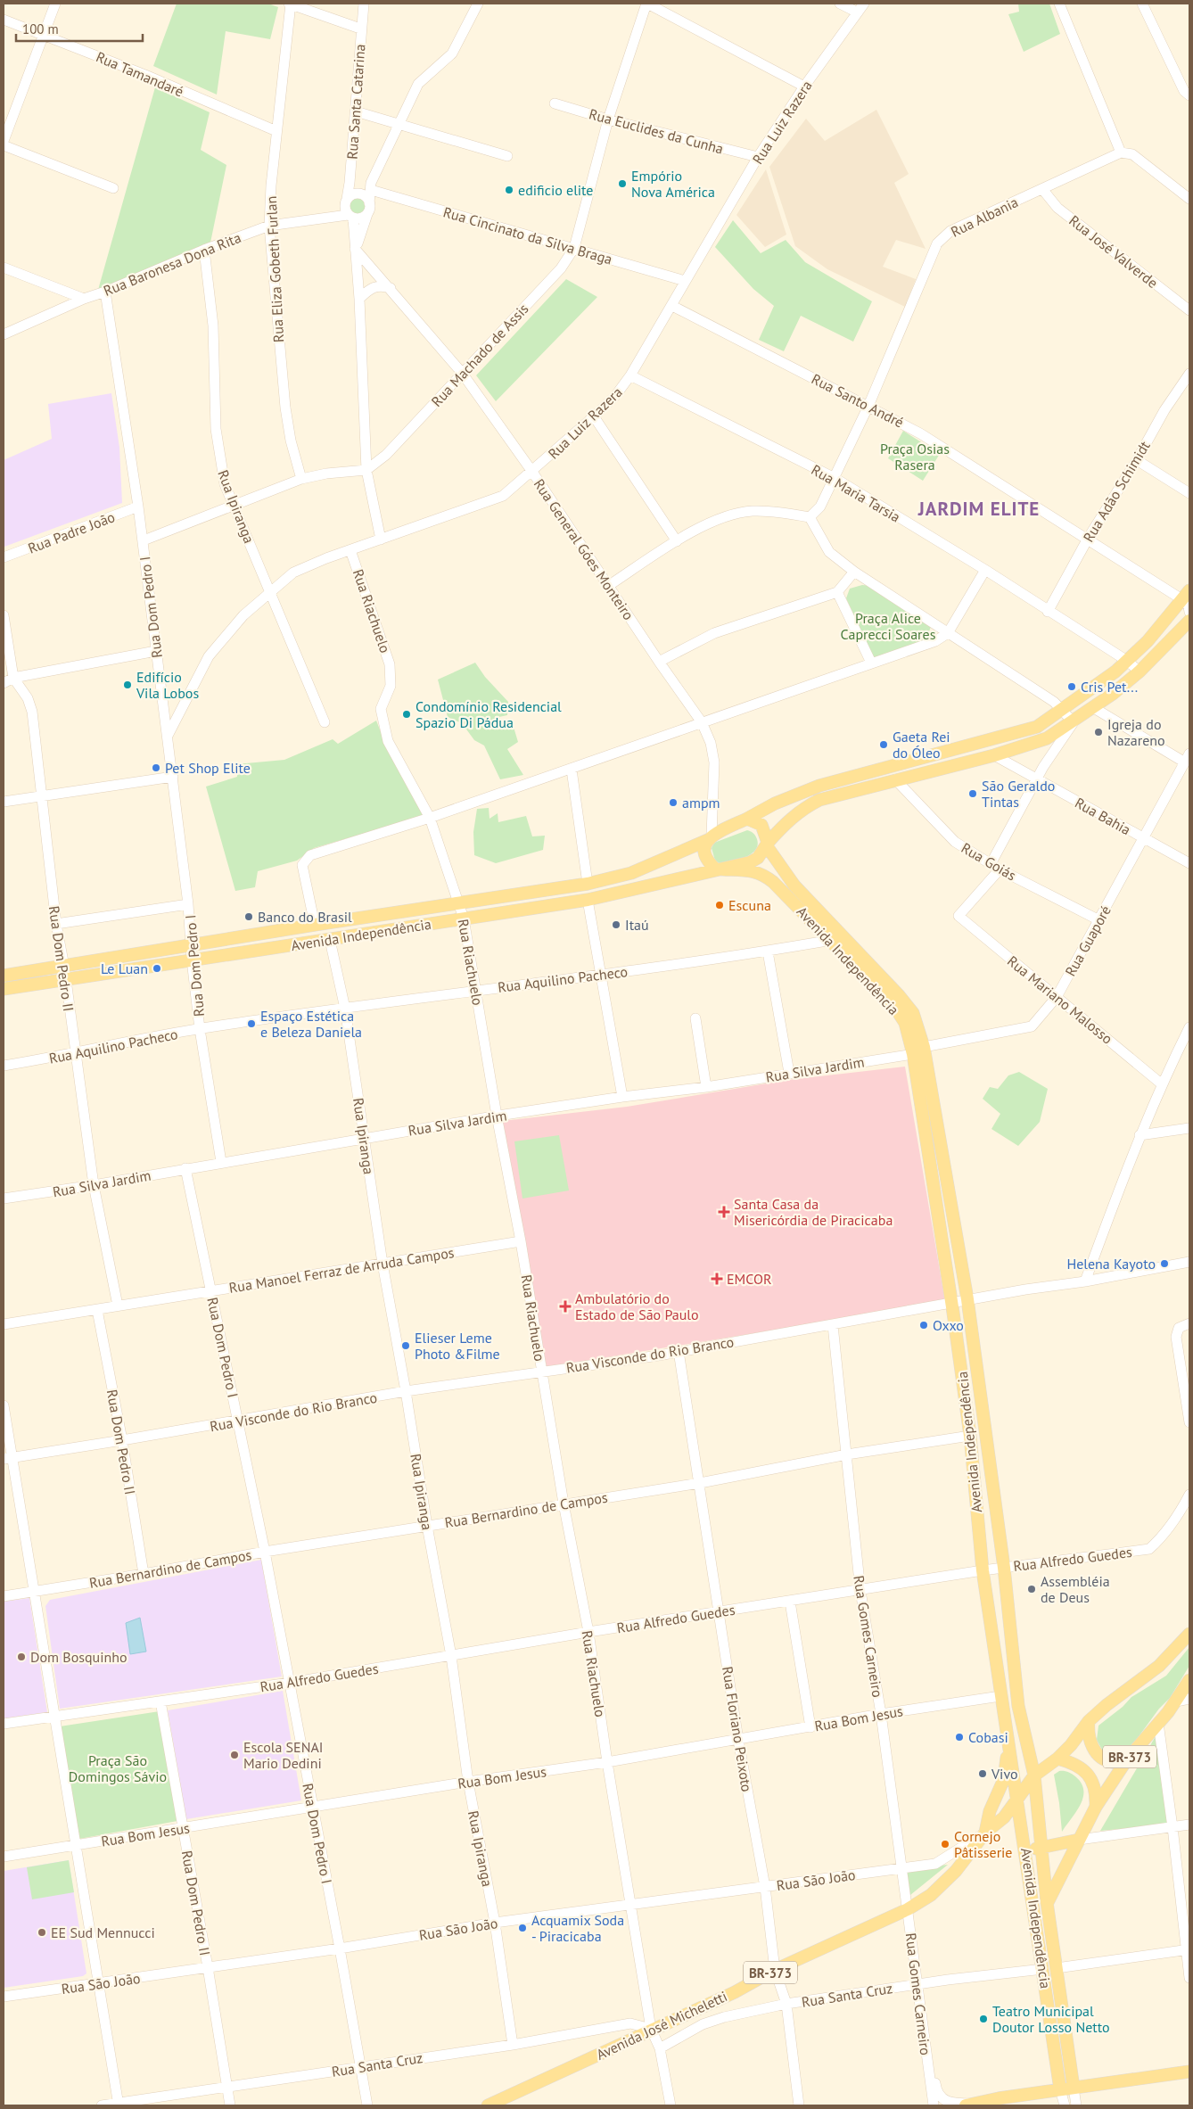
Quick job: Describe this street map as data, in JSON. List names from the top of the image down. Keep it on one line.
{"streets":{"main road":["Avenida Independência","BR-373","Avenida José Micheletti"],"street":["Rua Tamandaré","Rua Santa Catarina","Rua Luiz Razera","Rua Euclides da Cunha","Rua Albania","Rua Cincinato da Silva Braga","Rua José Valverde","Rua Baronesa Dona Rita","Rua Eliza Gobeth Furlan","Rua Machado de Assis","Rua Santo André","Rua Adão Schimidt","Rua Maria Tarsia","Rua Ipiranga","Rua Padre João","Rua General Góes Monteiro","Rua Dom Pedro I","Rua Riachuelo","Rua Bahia","Rua Goiás","Rua Guaporé","Rua Dom Pedro II","Rua Aquilino Pacheco","Rua Mariano Malosso","Rua Silva Jardim","Rua Manoel Ferraz de Arruda Campos","Rua Visconde do Rio Branco","Rua Bernardino de Campos","Rua Alfredo Guedes","Rua Gomes Carneiro","Rua Bom Jesus","Rua Floriano Peixoto","Rua São João","Rua Santa Cruz"]},"crossings":[["Rua Tamandaré","Rua Eliza Gobeth Furlan"],["Rua Santa Catarina","Rua Baronesa Dona Rita"],["Rua Luiz Razera","Rua Euclides da Cunha"],["Rua Luiz Razera","Rua Cincinato da Silva Braga"],["Rua Luiz Razera","Rua Santo André"],["Rua Luiz Razera","Rua Maria Tarsia"],["Rua Luiz Razera","Rua Ipiranga"],["Rua Luiz Razera","Rua General Góes Monteiro"],["Rua Luiz Razera","Rua Dom Pedro I"],["Rua Luiz Razera","Rua Riachuelo"],["Rua Euclides da Cunha","Rua Machado de Assis"],["Rua Albania","Rua José Valverde"],["Rua Albania","Rua Santo André"],["Rua Albania","Rua Maria Tarsia"],["Rua Cincinato da Silva Braga","Rua Machado de Assis"],["Rua Baronesa Dona Rita","Rua Eliza Gobeth Furlan"],["Rua Baronesa Dona Rita","Rua Ipiranga"],["Rua Baronesa Dona Rita","Rua Dom Pedro I"],["Rua Machado de Assis","Rua General Góes Monteiro"],["Rua Santo André","Rua Adão Schimidt"],["Rua Adão Schimidt","Rua Maria Tarsia"],["Rua Ipiranga","Avenida Independência"],["Rua Ipiranga","Rua Aquilino Pacheco"],["Rua Ipiranga","Rua Silva Jardim"],["Rua Ipiranga","Rua Manoel Ferraz de Arruda Campos"],["Rua Ipiranga","Rua Visconde do Rio Branco"],["Rua Ipiranga","Rua Bernardino de Campos"],["Rua Ipiranga","Rua Alfredo Guedes"],["Rua Ipiranga","Rua Bom Jesus"],["Rua Ipiranga","Rua São João"],["Rua Ipiranga","Rua Santa Cruz"],["Rua Padre João","Rua Dom Pedro I"],["Rua General Góes Monteiro","Avenida Independência"],["Rua Dom Pedro I","Avenida Independência"],["Rua Dom Pedro I","Rua Aquilino Pacheco"],["Rua Dom Pedro I","Rua Silva Jardim"],["Rua Dom Pedro I","Rua Manoel Ferraz de Arruda Campos"],["Rua Dom Pedro I","Rua Visconde do Rio Branco"],["Rua Dom Pedro I","Rua Bernardino de Campos"],["Rua Dom Pedro I","Rua Alfredo Guedes"],["Rua Dom Pedro I","Rua Bom Jesus"],["Rua Dom Pedro I","Rua São João"],["Rua Dom Pedro I","Rua Santa Cruz"],["Rua Riachuelo","Avenida Independência"],["Rua Riachuelo","Rua Aquilino Pacheco"],["Rua Riachuelo","Rua Silva Jardim"],["Rua Riachuelo","Rua Manoel Ferraz de Arruda Campos"],["Rua Riachuelo","Rua Visconde do Rio Branco"],["Rua Riachuelo","Rua Bernardino de Campos"],["Rua Riachuelo","Rua Alfredo Guedes"],["Rua Riachuelo","Rua Bom Jesus"],["Rua Riachuelo","Rua São João"],["Rua Riachuelo","Rua Santa Cruz"],["Rua Riachuelo","Avenida José Micheletti"],["Rua Bahia","Rua Guaporé"],["Rua Goiás","Rua Guaporé"],["Rua Goiás","Rua Mariano Malosso"],["Avenida Independência","Rua Guaporé"],["Avenida Independência","Rua Dom Pedro II"],["Avenida Independência","Rua Aquilino Pacheco"],["Avenida Independência","Rua Silva Jardim"],["Avenida Independência","Rua Visconde do Rio Branco"],["Avenida Independência","Rua Bernardino de Campos"],["Avenida Independência","Rua Alfredo Guedes"],["Avenida Independência","Rua Bom Jesus"],["Avenida Independência","BR-373"],["Avenida Independência","Rua Santa Cruz"],["Avenida Independência","Avenida José Micheletti"],["Rua Guaporé","Rua Mariano Malosso"],["Rua Dom Pedro II","Rua Aquilino Pacheco"],["Rua Dom Pedro II","Rua Silva Jardim"],["Rua Dom Pedro II","Rua Manoel Ferraz de Arruda Campos"],["Rua Dom Pedro II","Rua Visconde do Rio Branco"],["Rua Dom Pedro II","Rua Bernardino de Campos"],["Rua Dom Pedro II","Rua Alfredo Guedes"],["Rua Dom Pedro II","Rua Bom Jesus"],["Rua Dom Pedro II","Rua São João"],["Rua Dom Pedro II","Rua Santa Cruz"],["Rua Visconde do Rio Branco","Rua Gomes Carneiro"],["Rua Visconde do Rio Branco","Rua Floriano Peixoto"],["Rua Bernardino de Campos","Rua Gomes Carneiro"],["Rua Bernardino de Campos","Rua Floriano Peixoto"],["Rua Alfredo Guedes","Rua Gomes Carneiro"],["Rua Alfredo Guedes","Rua Floriano Peixoto"],["Rua Gomes Carneiro","Rua Bom Jesus"],["Rua Gomes Carneiro","Rua São João"],["Rua Gomes Carneiro","Rua Santa Cruz"],["Rua Gomes Carneiro","Avenida José Micheletti"],["Rua Bom Jesus","Rua Floriano Peixoto"],["Rua Floriano Peixoto","Rua São João"],["Rua Floriano Peixoto","Rua Santa Cruz"],["Rua Floriano Peixoto","Avenida José Micheletti"],["BR-373","Avenida José Micheletti"],["Rua São João","Avenida José Micheletti"],["Rua Santa Cruz","Avenida José Micheletti"]],"districts":["JARDIM ELITE"],"parks":["Praça Osias Rasera","Praça Alice Caprecci Soares","Praça São Domingos Sávio"],"places":{"other":["Empório Nova América","edificio elite","Edifício Vila Lobos","Cris Pet...","Condomínio Residencial Spazio Di Pádua","Igreja do Nazareno","Gaeta Rei do Óleo","Pet Shop Elite","São Geraldo Tintas","ampm","Escuna","Banco do Brasil","Itaú","Le Luan","Espaço Estética e Beleza Daniela","Helena Kayoto","Oxxo","Elieser Leme Photo &Filme","Assembléia de Deus","Dom Bosquinho","Cobasi","Escola SENAI Mario Dedini","Vivo","Cornejo Pâtisserie","Acquamix Soda - Piracicaba","EE Sud Mennucci","Teatro Municipal Doutor Losso Netto"],"health":["Santa Casa da Misericórdia de Piracicaba","EMCOR","Ambulatório do Estado de São Paulo"]},"scale_bar":"100 m"}
